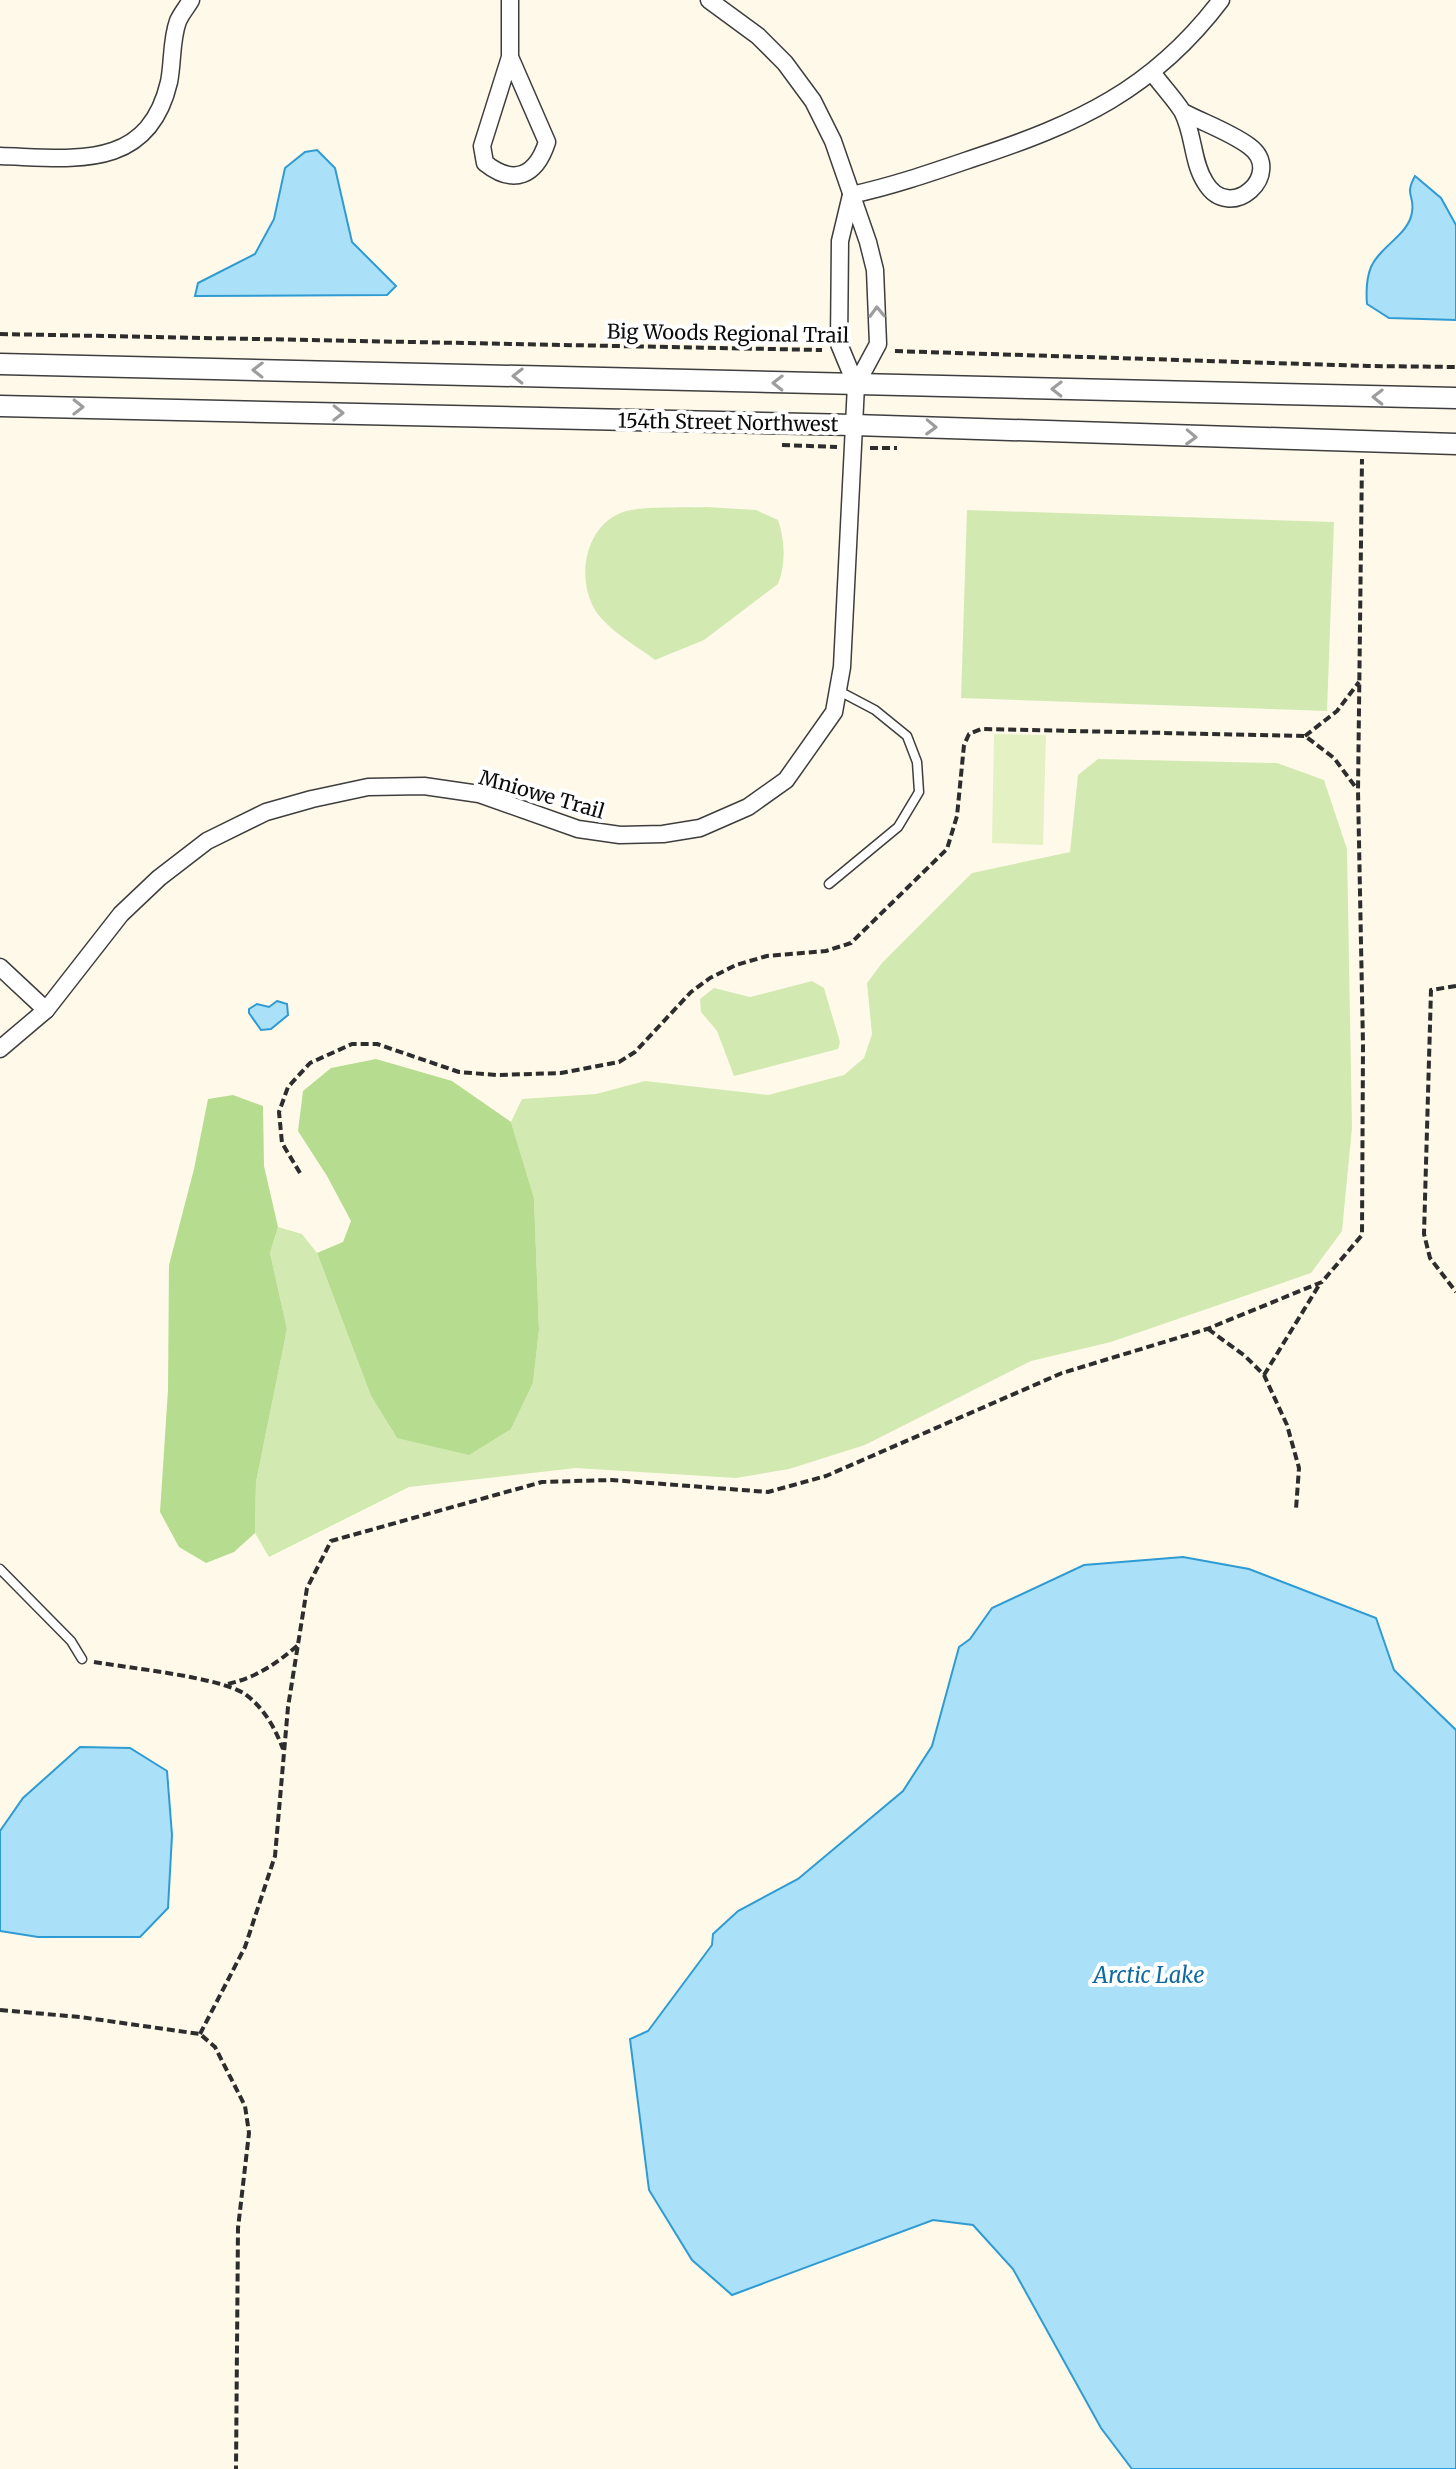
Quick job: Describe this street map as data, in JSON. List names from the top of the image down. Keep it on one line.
{"streets":{"street":["154th Street Northwest","Mniowe Trail"],"path":["Big Woods Regional Trail"]},"crossings":[["154th Street Northwest","Mniowe Trail"]],"water":["Arctic Lake"]}
